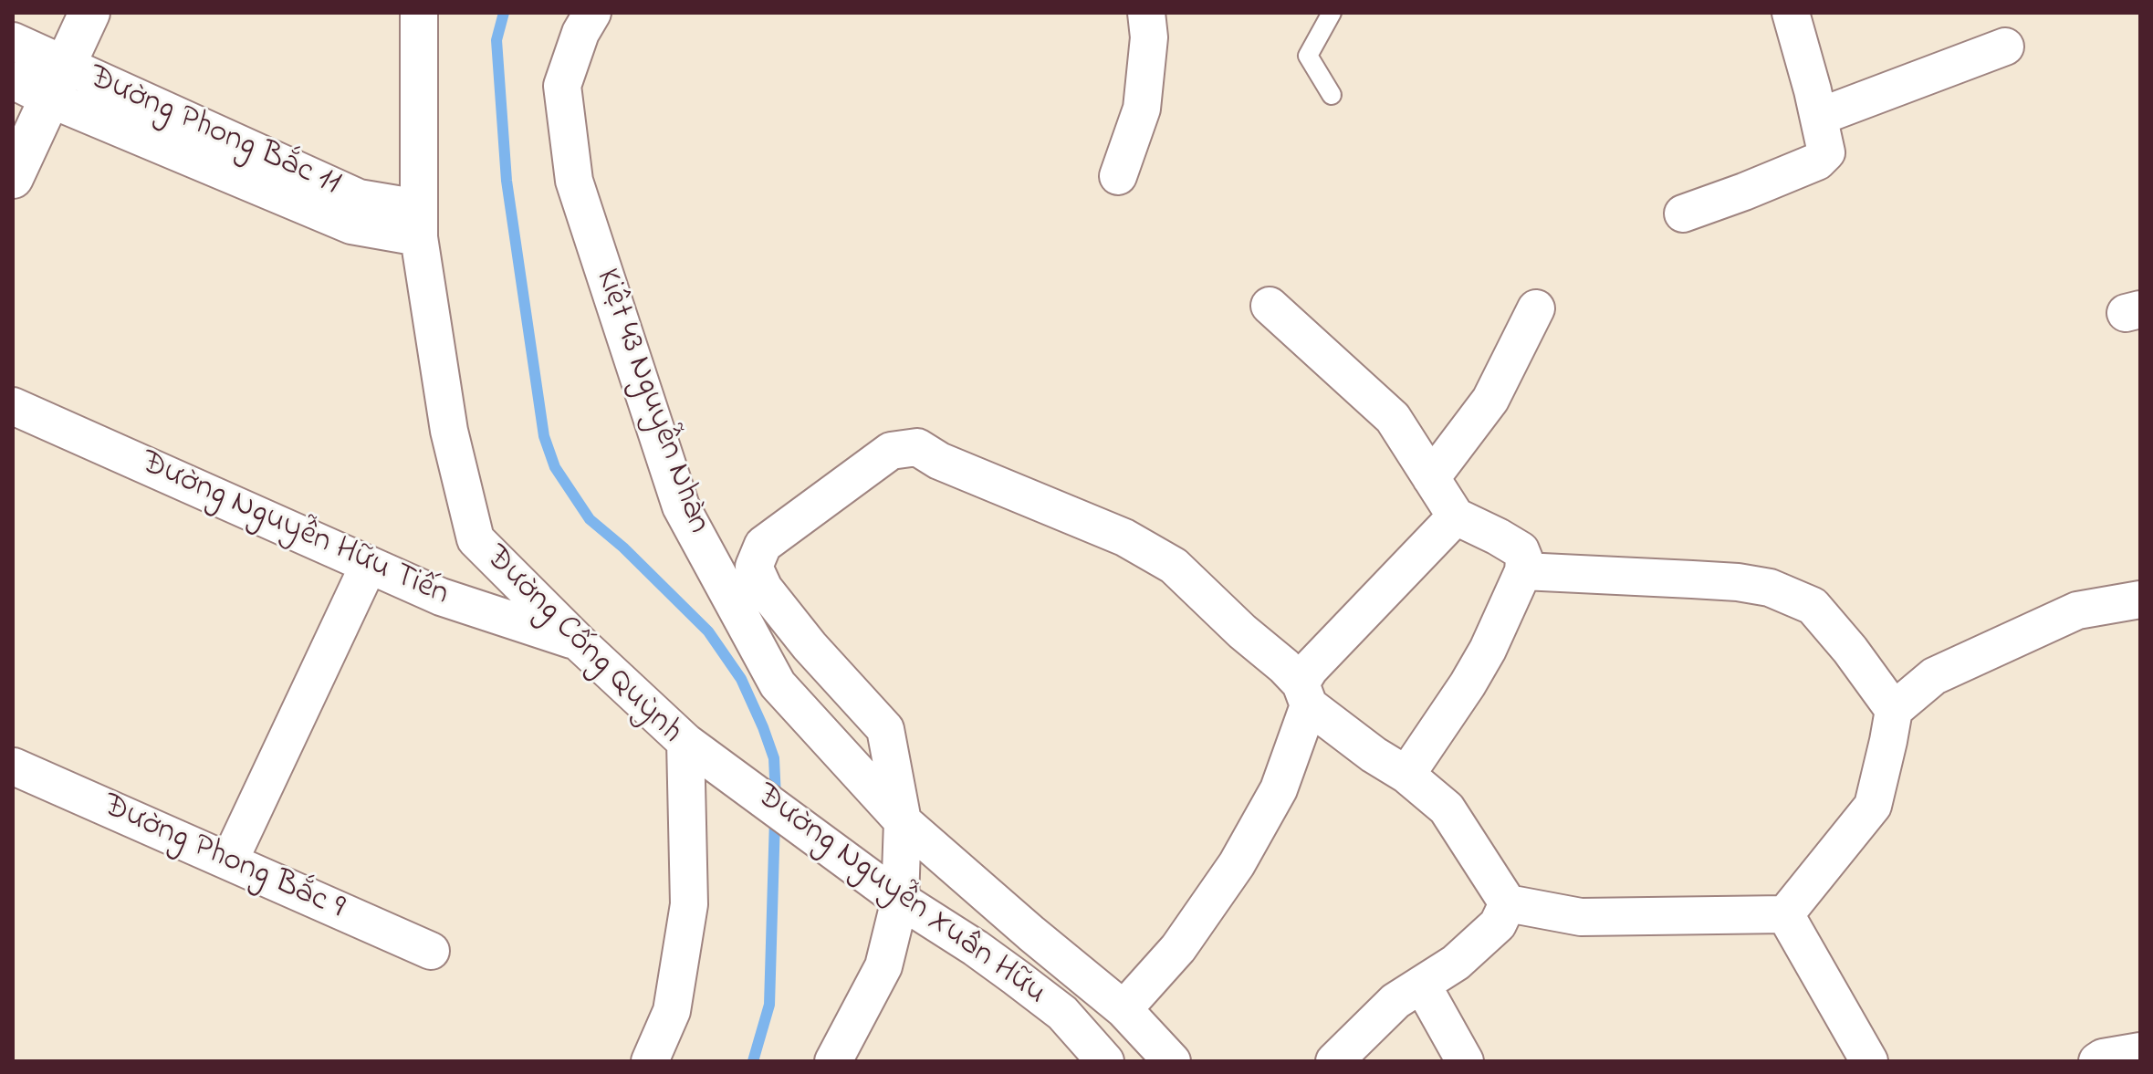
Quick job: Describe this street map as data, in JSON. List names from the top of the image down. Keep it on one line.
{"streets":{"street":["Đường Phong Bắc 11","Kiệt 43 Nguyễn Nhàn","Đường Nguyễn Hữu Tiến","Đường Cống Quỳnh","Đường Phong Bắc 9","Đường Nguyễn Xuân Hữu"]},"crossings":[["Đường Phong Bắc 11","Đường Cống Quỳnh"],["Kiệt 43 Nguyễn Nhàn","Đường Nguyễn Xuân Hữu"],["Đường Nguyễn Hữu Tiến","Đường Cống Quỳnh"],["Đường Cống Quỳnh","Đường Nguyễn Xuân Hữu"]]}
